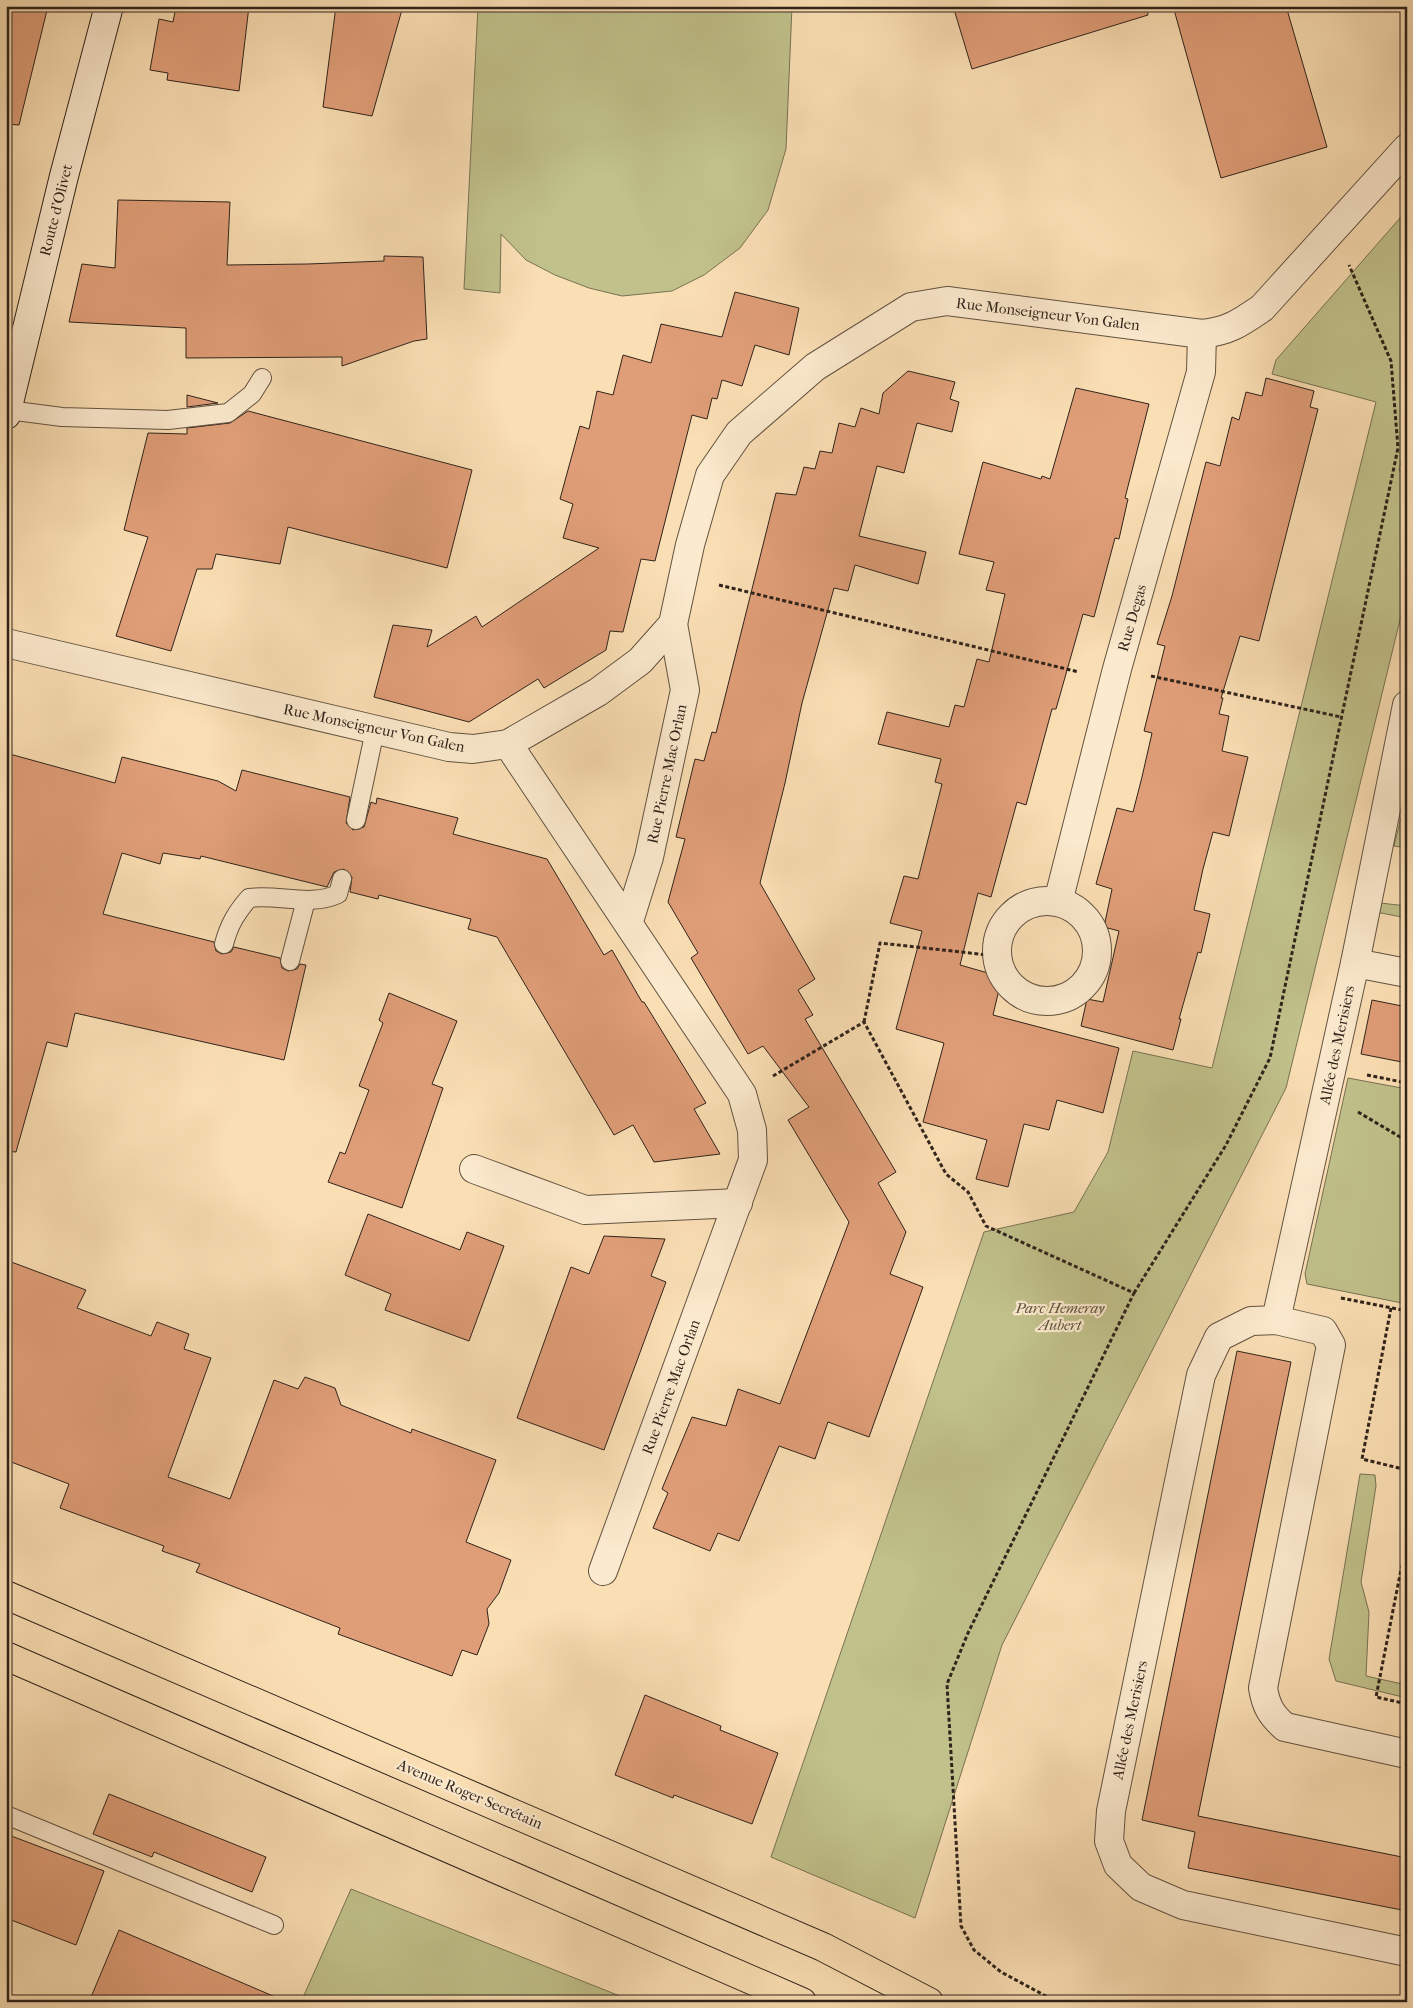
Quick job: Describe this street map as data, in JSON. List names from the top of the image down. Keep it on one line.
{"streets":{"main road":["Avenue Roger Secrétain"],"street":["Route d'Olivet","Rue Monseigneur Von Galen","Rue Degas","Rue Pierre Mac Orlan","Allée des Merisiers"]},"crossings":[["Rue Monseigneur Von Galen","Rue Degas"],["Rue Monseigneur Von Galen","Rue Pierre Mac Orlan"]],"parks":["Parc Hemeray Aubert"]}
